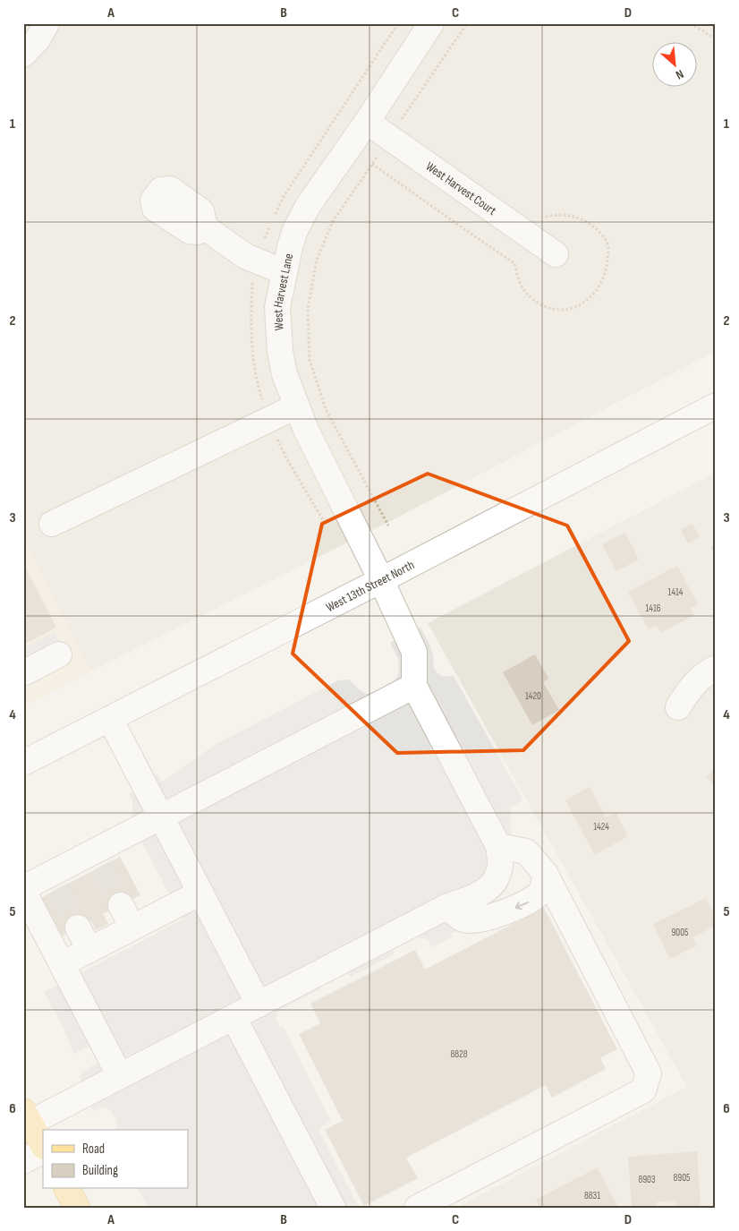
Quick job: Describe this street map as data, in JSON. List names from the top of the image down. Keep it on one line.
{"streets":{"street":["West Harvest Court","West Harvest Lane","West 13th Street North"]},"crossings":[["West Harvest Court","West Harvest Lane"],["West Harvest Lane","West 13th Street North"]],"house_numbers":["1414","1416","1420","1424","9005","8828","8905","8903","8831"],"legend":["Road","Building"],"north":"bottom right","grid":{"columns":["A","B","C","D"],"rows":["1","2","3","4","5","6"]}}
